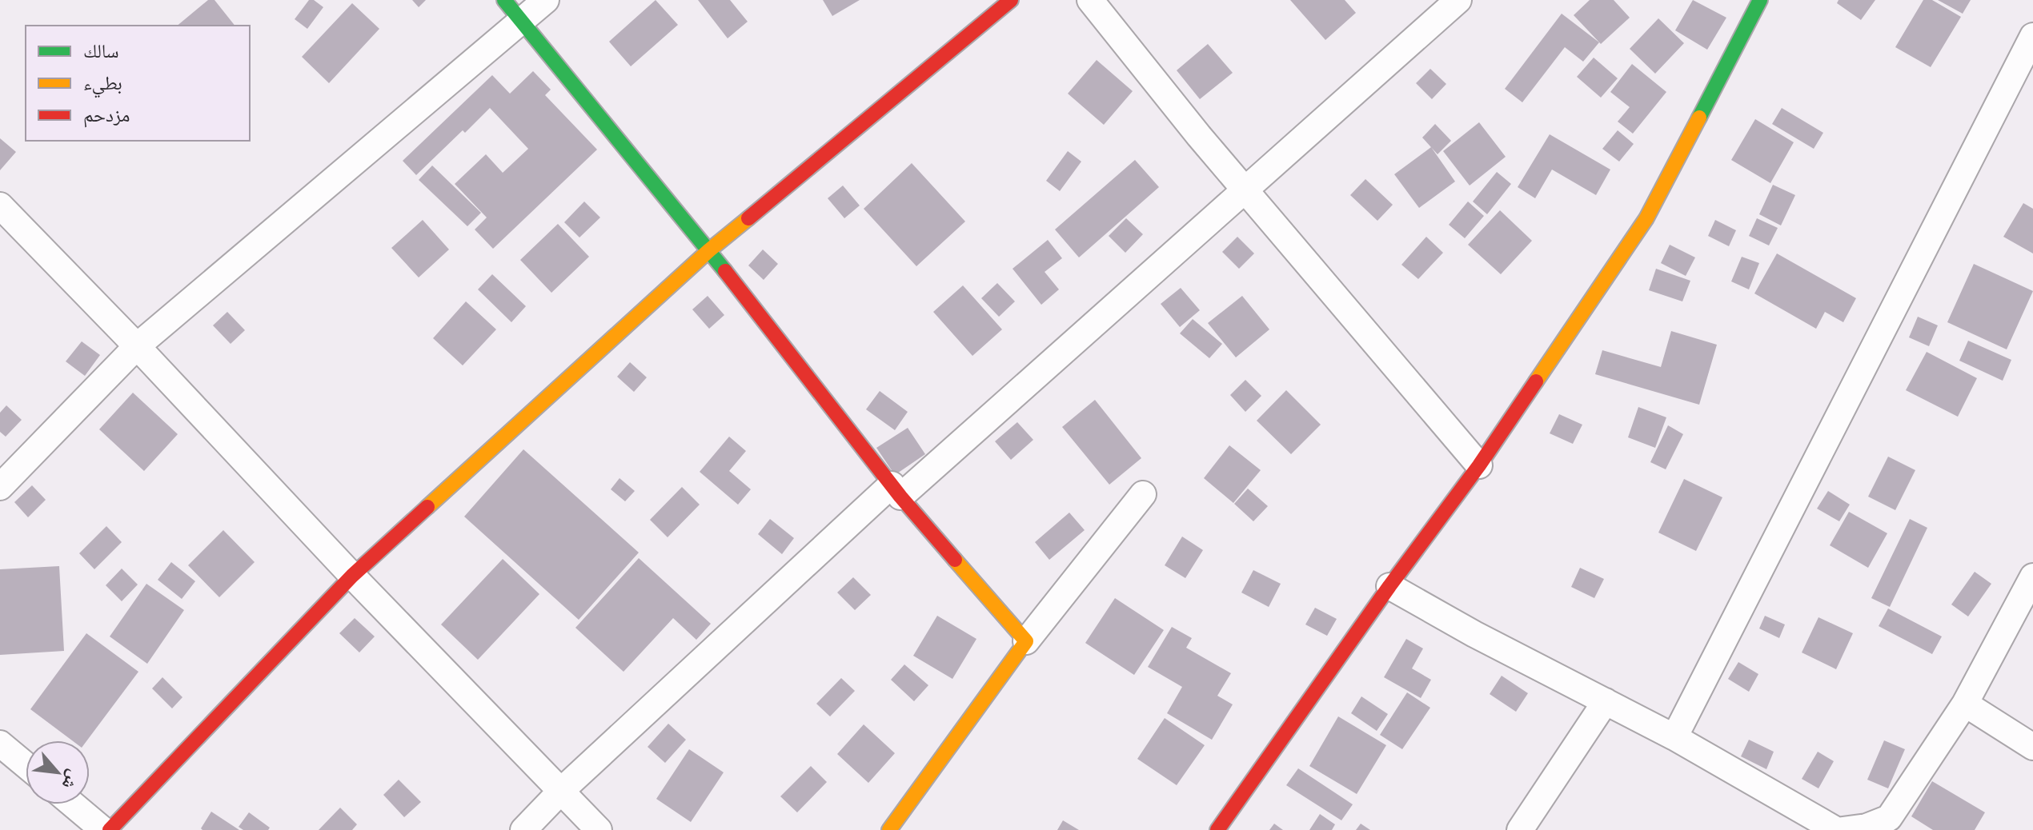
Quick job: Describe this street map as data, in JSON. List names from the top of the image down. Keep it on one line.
{"legend":["سالك","بطيء","مزدحم"],"north":"bottom right"}
